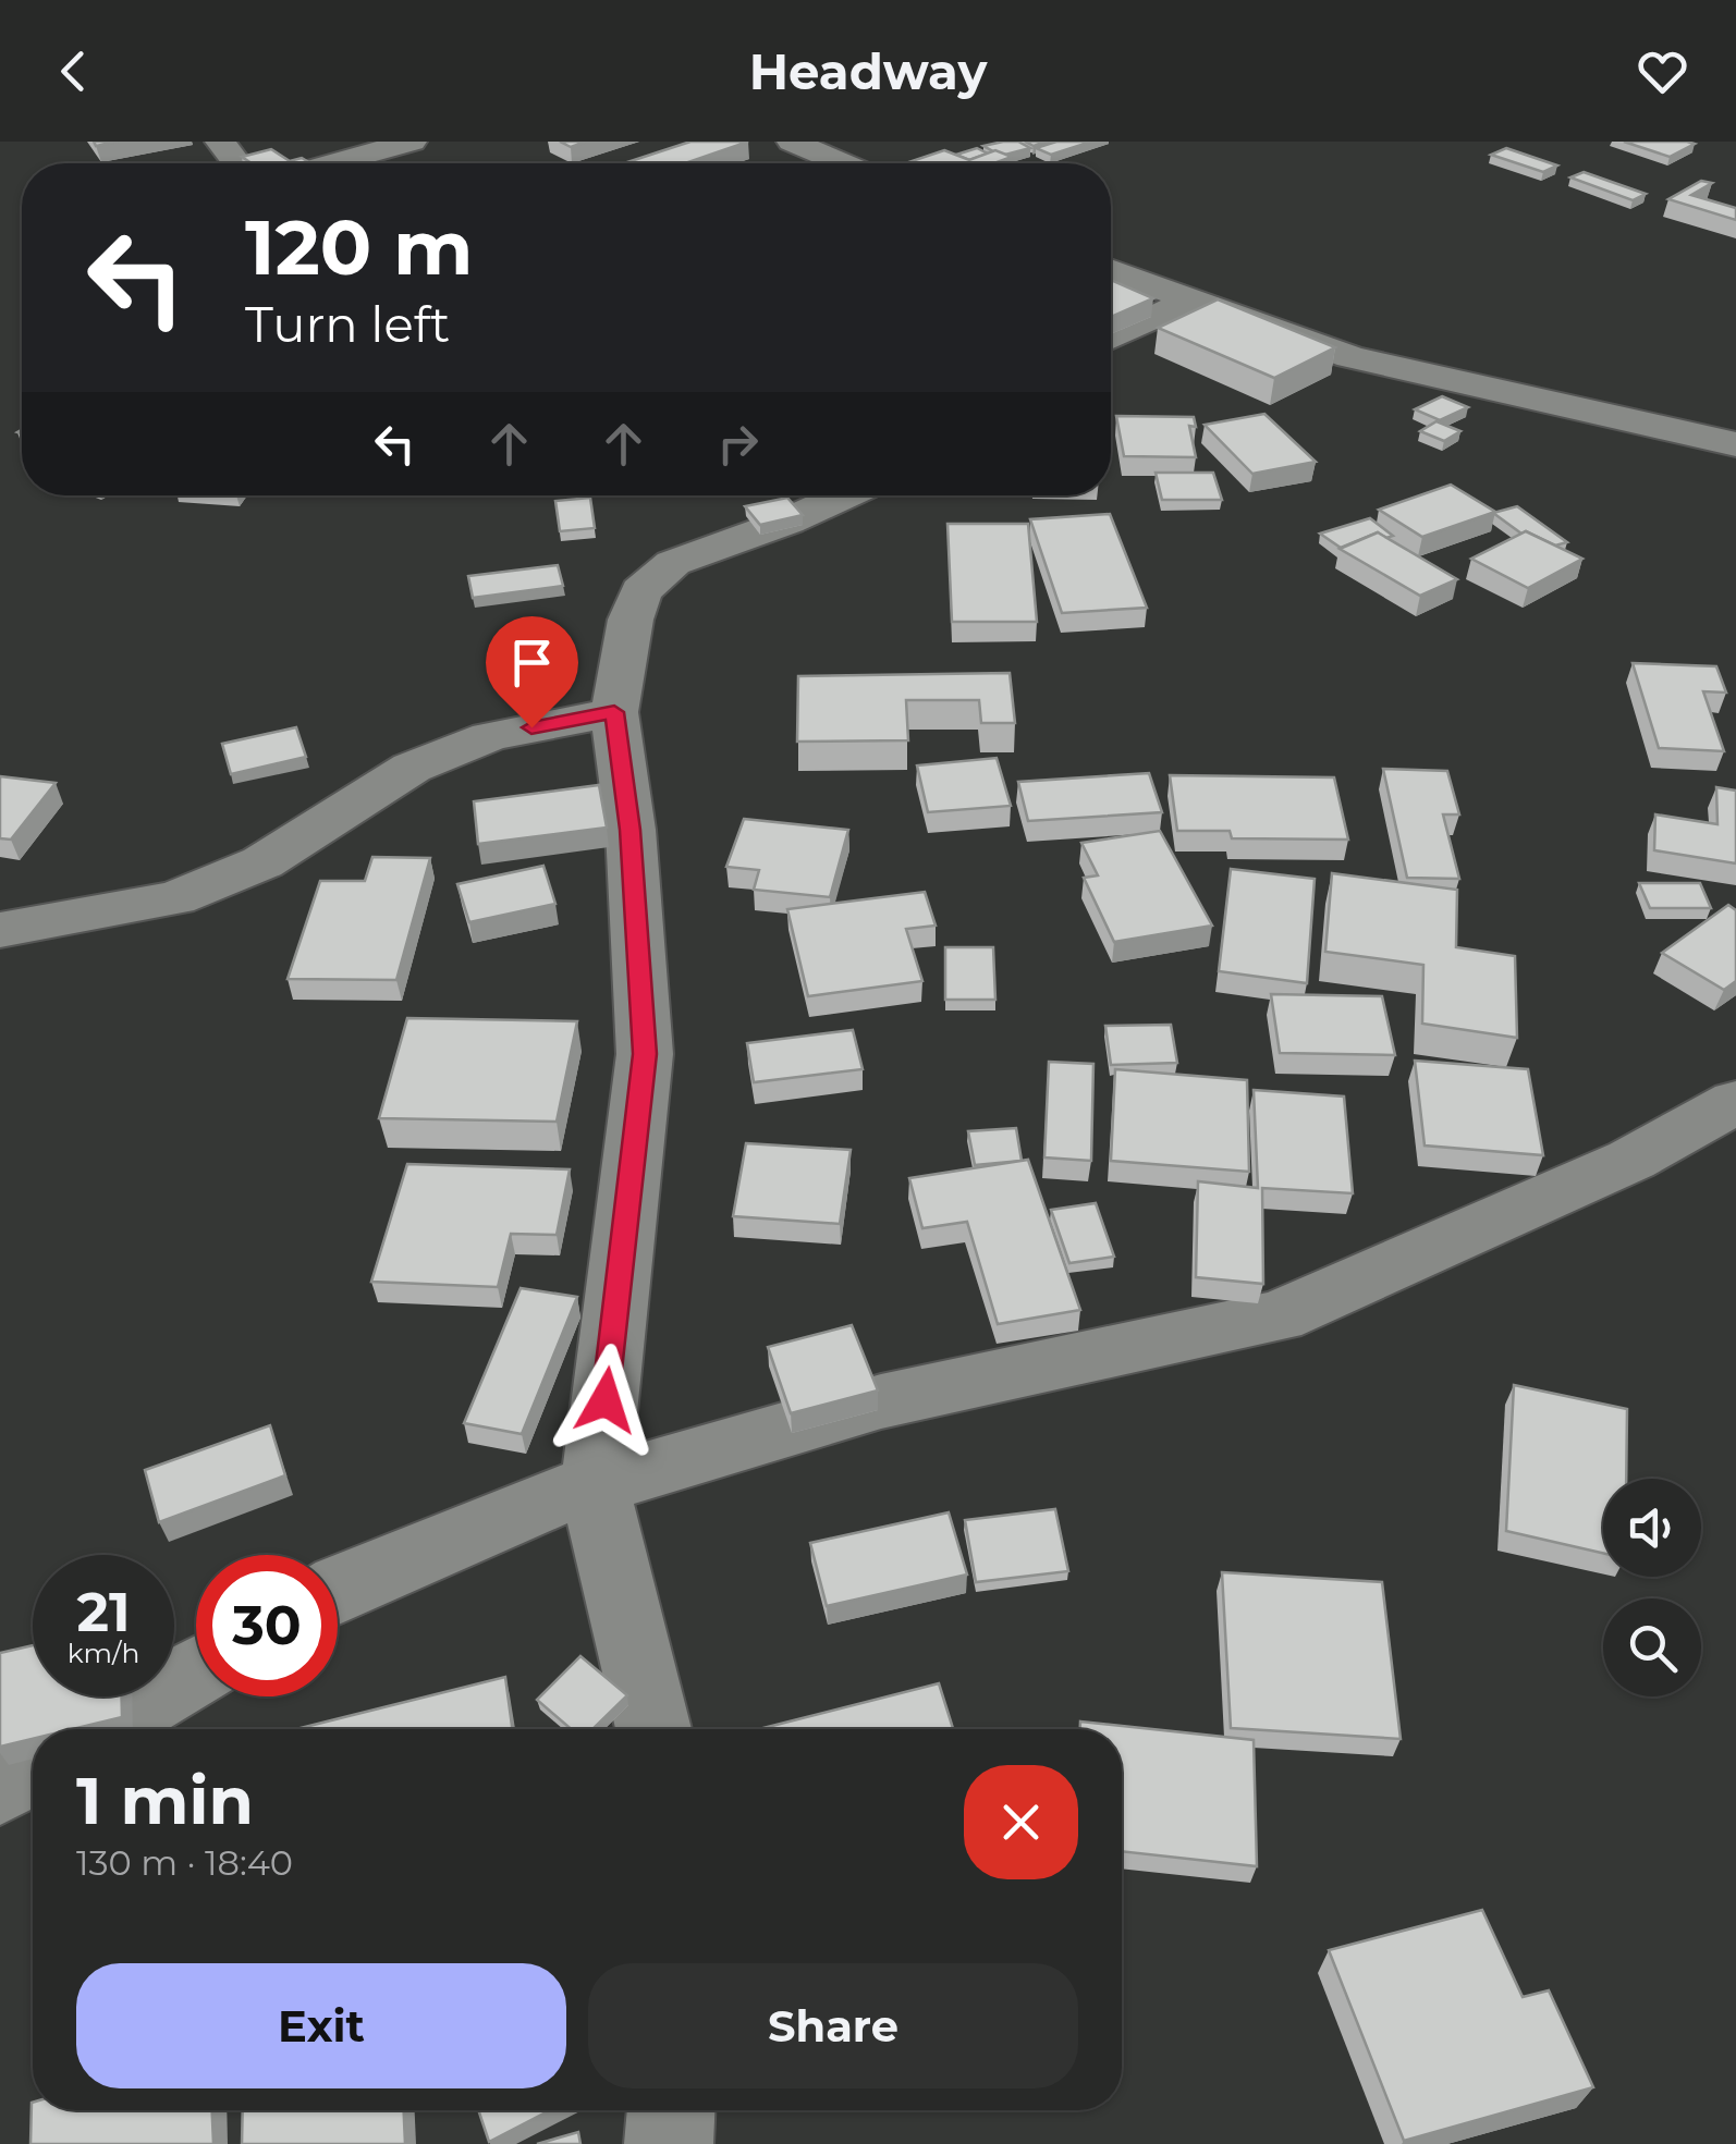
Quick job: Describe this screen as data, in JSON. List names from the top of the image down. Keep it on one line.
{"page":{"header":"Headway","turn":["120 m","Turn left"],"speed":"21 km/h","limit":"30","heading":["1 min","130 m · 18:40"],"buttons":["Exit","Share"]}}
